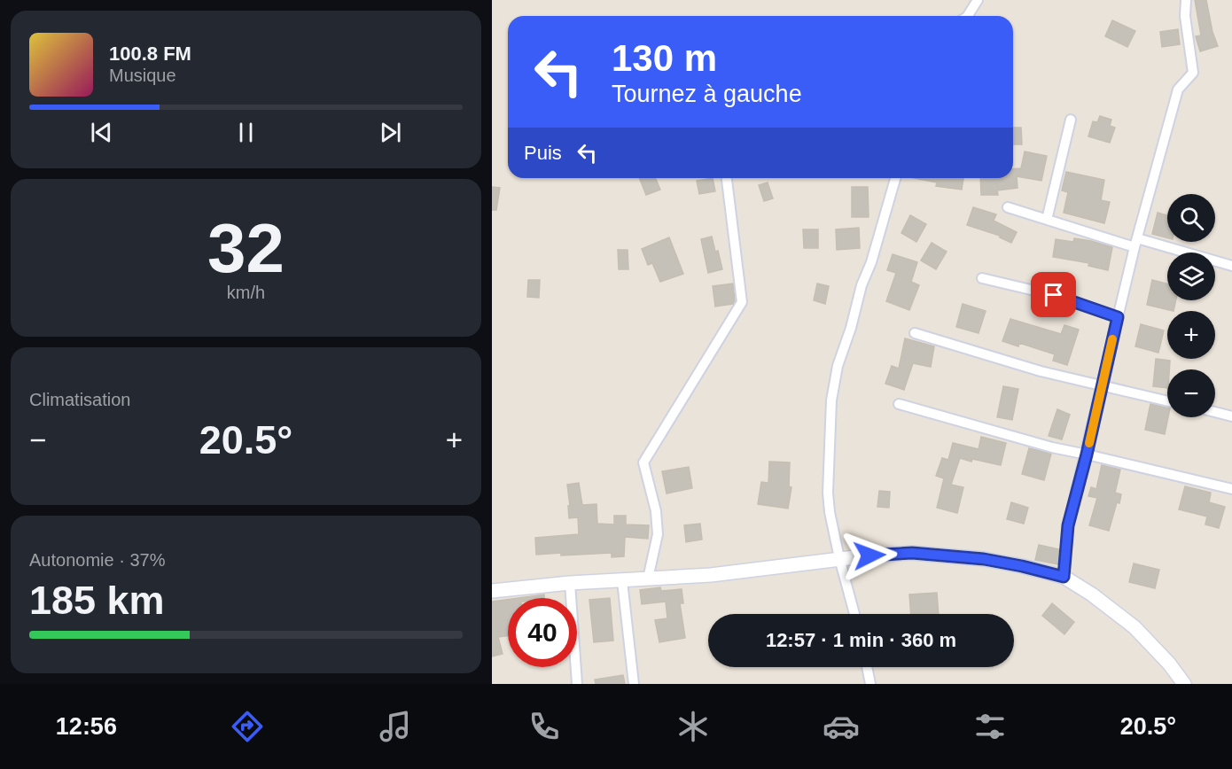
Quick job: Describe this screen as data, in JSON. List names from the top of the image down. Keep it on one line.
{"page":{"turn":["130 m","Tournez à gauche"],"song":["100.8 FM","Musique"],"then":"Puis","tile":[["32","km/h"],"Climatisation",["Autonomie · 37%","185 km"]],"map_buttons":["+","−"],"heat":["−","20.5°","+"],"limit":"40","trip":"12:57 · 1 min · 360 m","tabs":["12:56","20.5°"]}}
